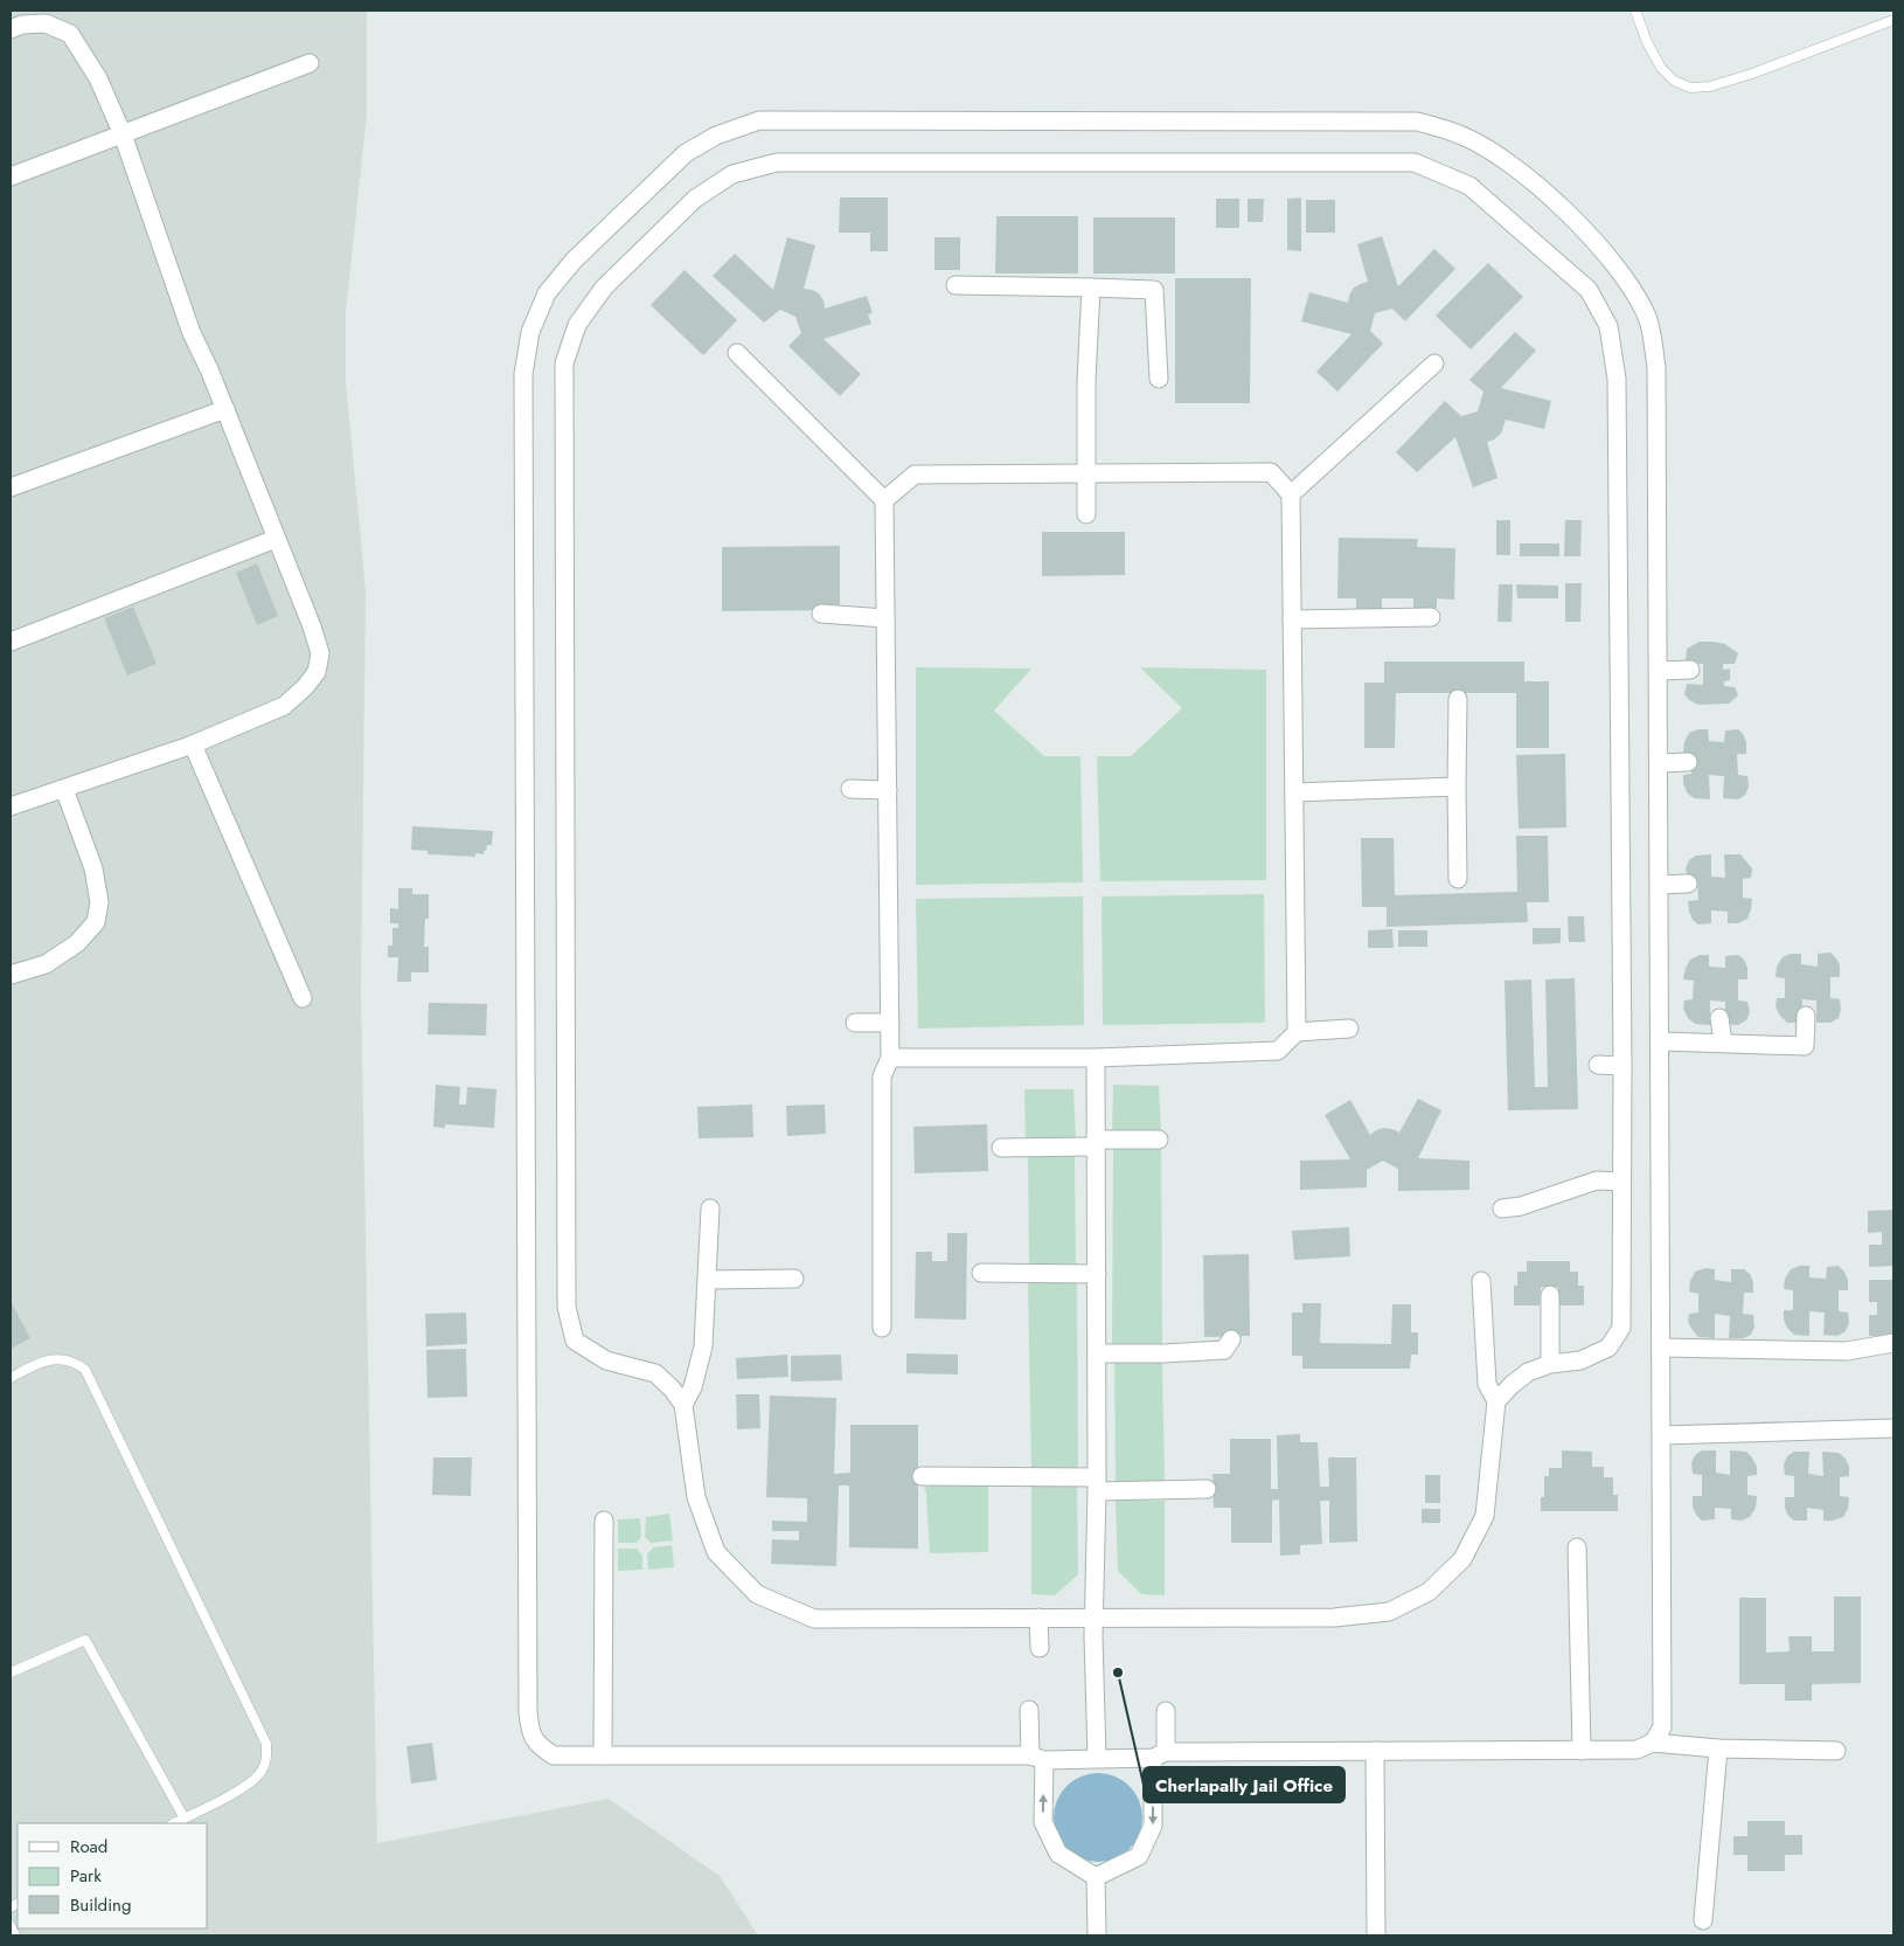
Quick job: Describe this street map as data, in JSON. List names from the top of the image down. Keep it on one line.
{"places":["Cherlapally Jail Office"],"legend":["Road","Park","Building"]}
